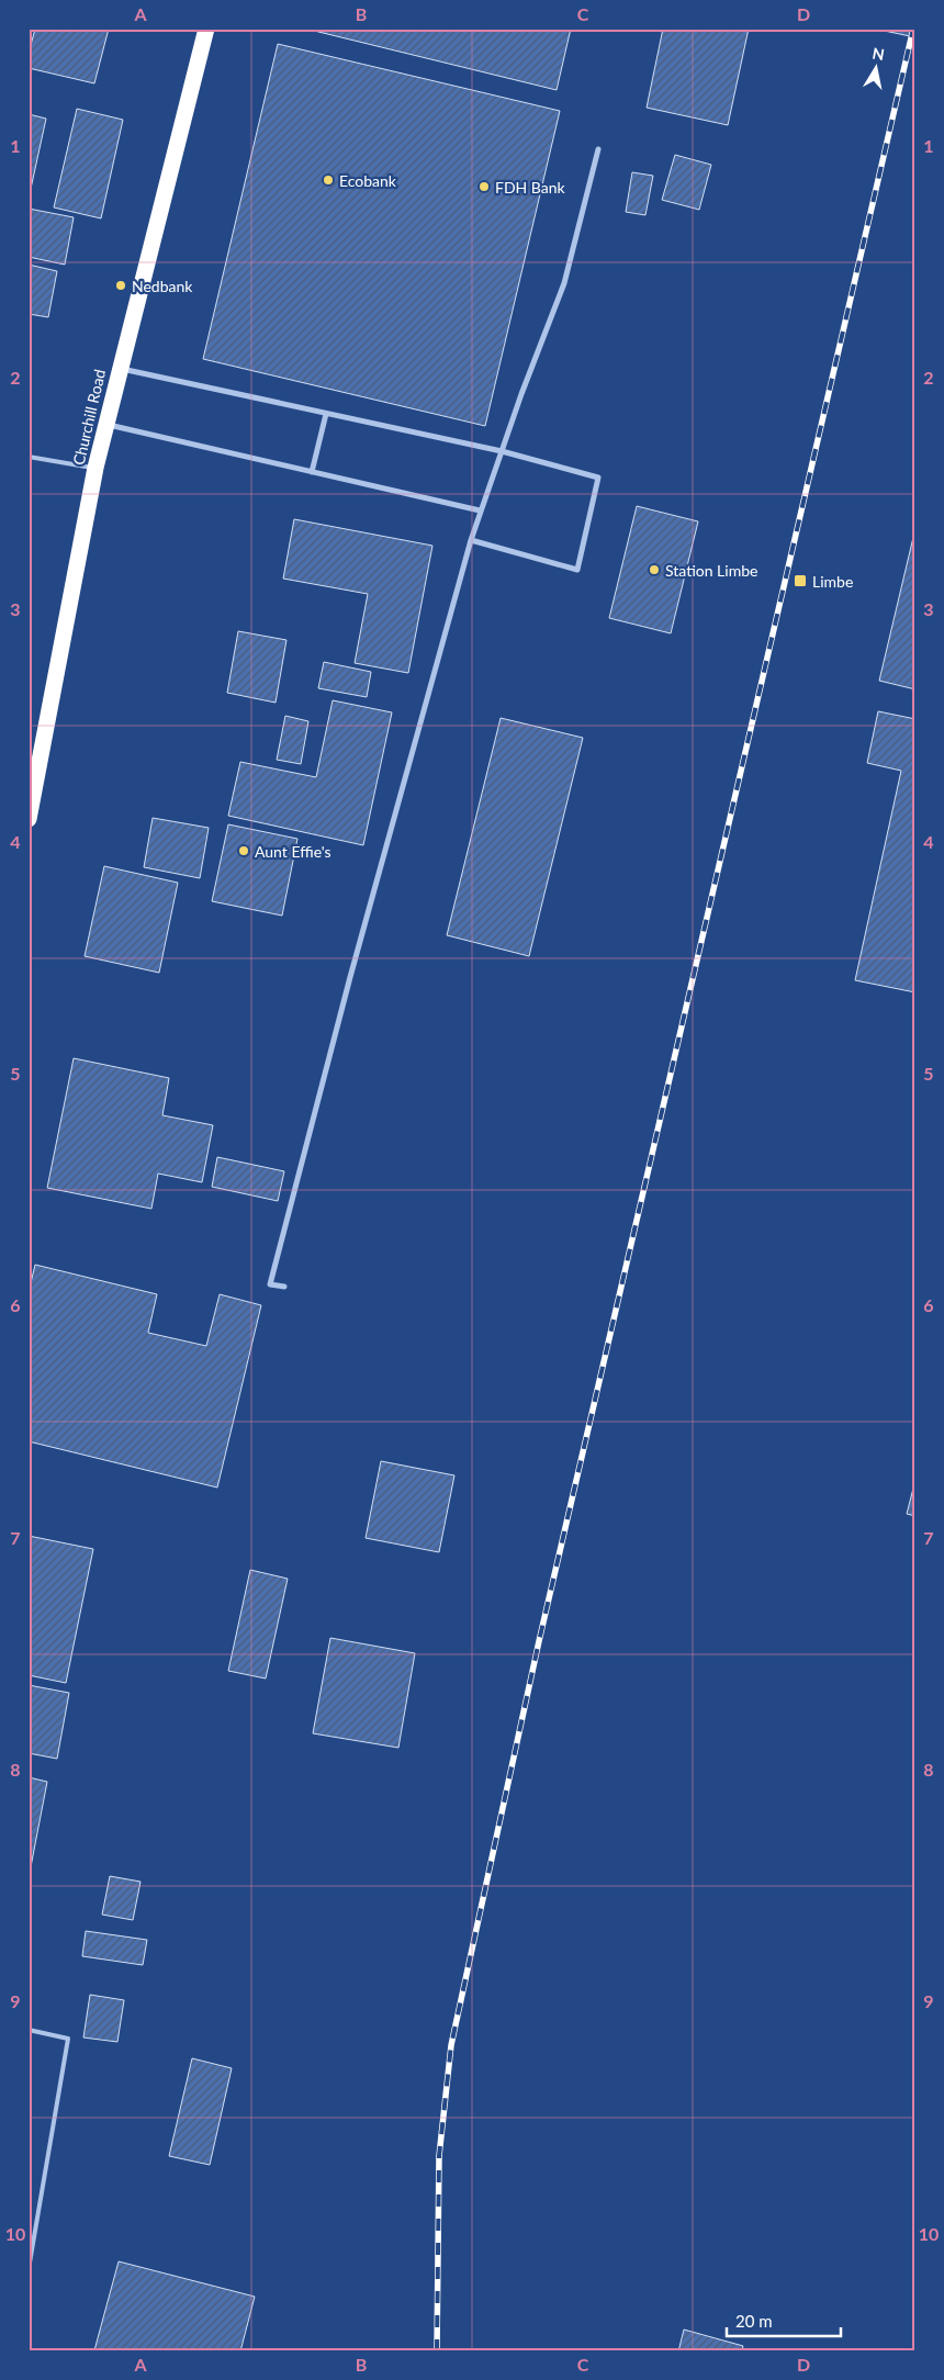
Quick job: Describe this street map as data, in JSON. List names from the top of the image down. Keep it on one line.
{"streets":{"highway":["Churchill Road"]},"places":{"other":["Ecobank","FDH Bank","Nedbank","Station Limbe","Aunt Effie's"],"transit":["Limbe"]},"scale_bar":"20 m","north":"top","grid":{"columns":["A","B","C","D"],"rows":["1","2","3","4","5","6","7","8","9","10"]}}
